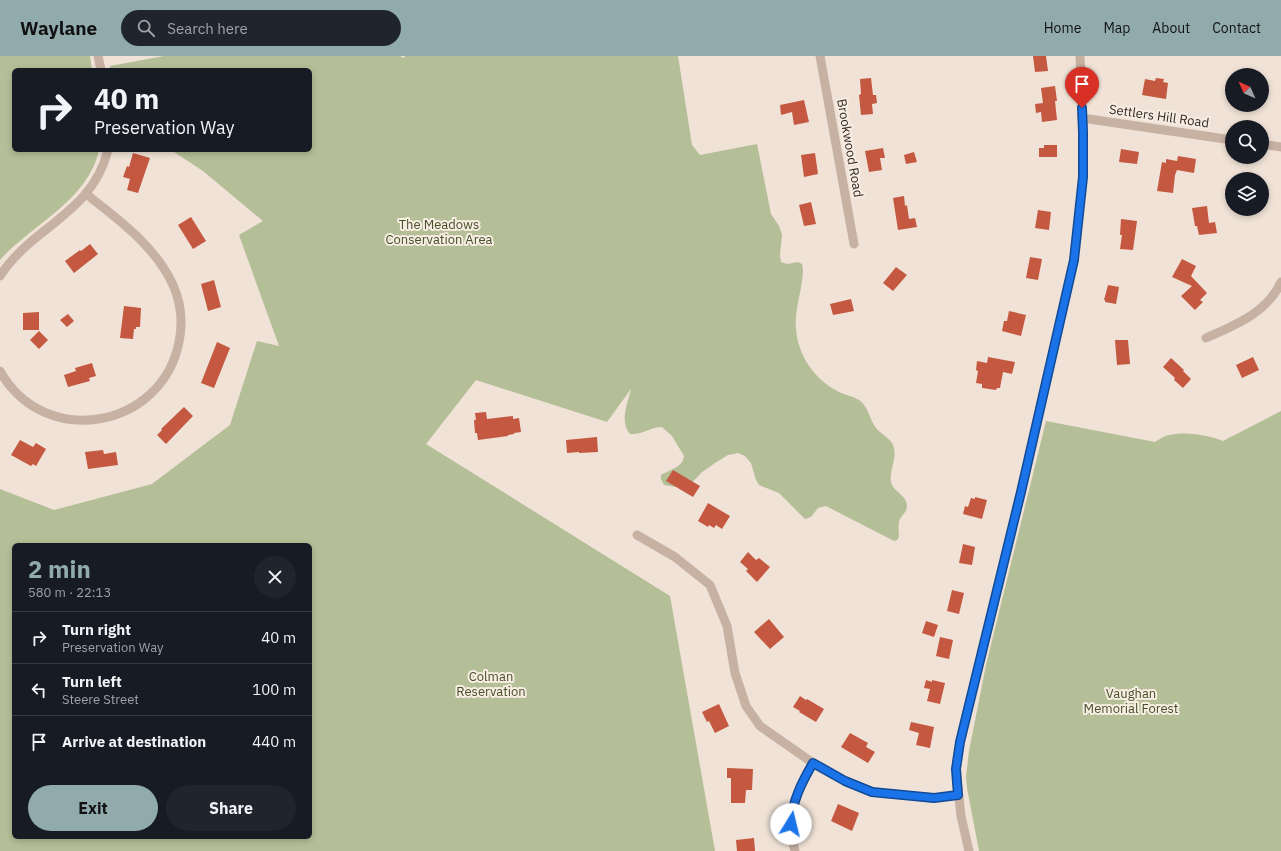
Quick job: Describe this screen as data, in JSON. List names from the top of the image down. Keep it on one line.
{"streets":{"street":["Settlers Hill Road","Brookwood Road"]},"parks":["The Meadows Conservation Area","Colman Reservation","Vaughan Memorial Forest"],"north":"top left","page":{"header":"Waylane","search":"Search here","nav":["Home","Map","About","Contact"],"turn":["40 m","Preservation Way"],"heading":["2 min","580 m · 22:13"],"list":[{"name":"Turn right","note":"Preservation Way","value":"40 m"},{"name":"Turn left","note":"Steere Street","value":"100 m"},{"name":"Arrive at destination","value":"440 m"}],"buttons":["Exit","Share"]}}
